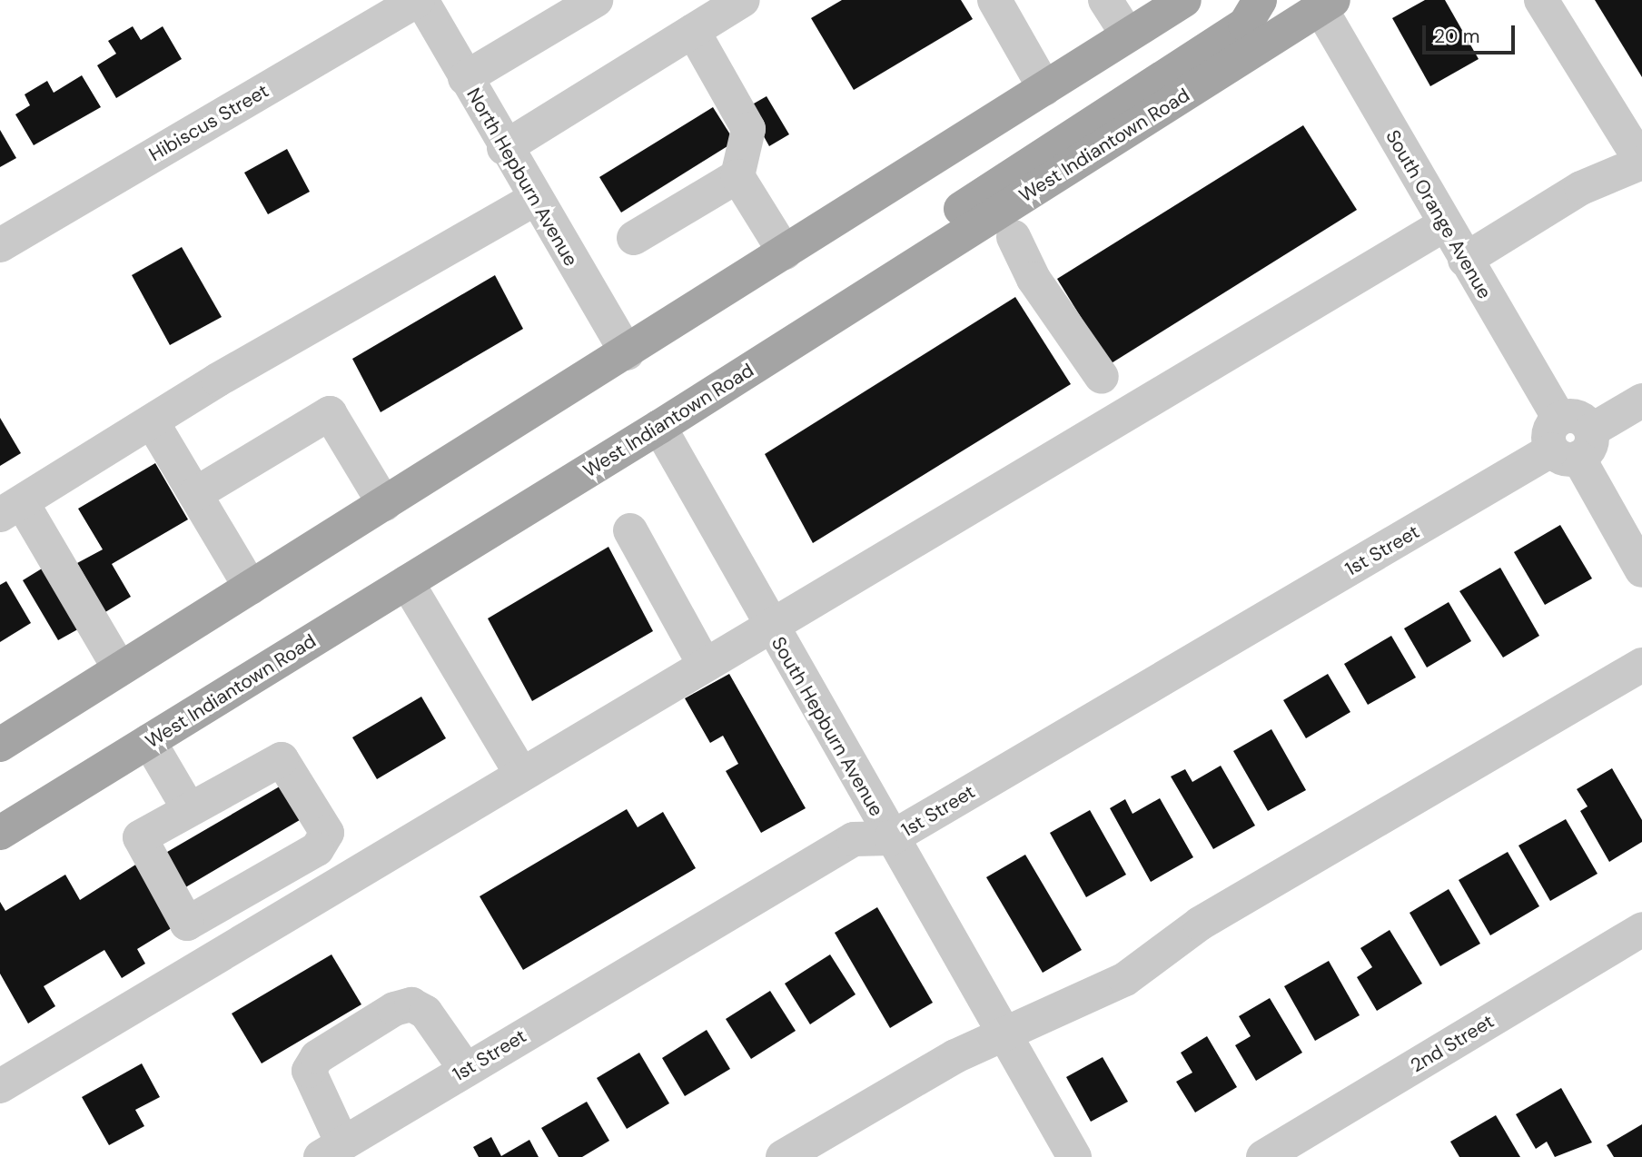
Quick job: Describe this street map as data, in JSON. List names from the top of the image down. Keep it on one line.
{"streets":{"main road":["West Indiantown Road"],"street":["Hibiscus Street","North Hepburn Avenue","South Orange Avenue","1st Street","South Hepburn Avenue","2nd Street"]},"crossings":[["Hibiscus Street","North Hepburn Avenue"],["West Indiantown Road","South Orange Avenue"],["West Indiantown Road","South Hepburn Avenue"],["South Orange Avenue","1st Street"],["1st Street","South Hepburn Avenue"]],"scale_bar":"20 m"}
